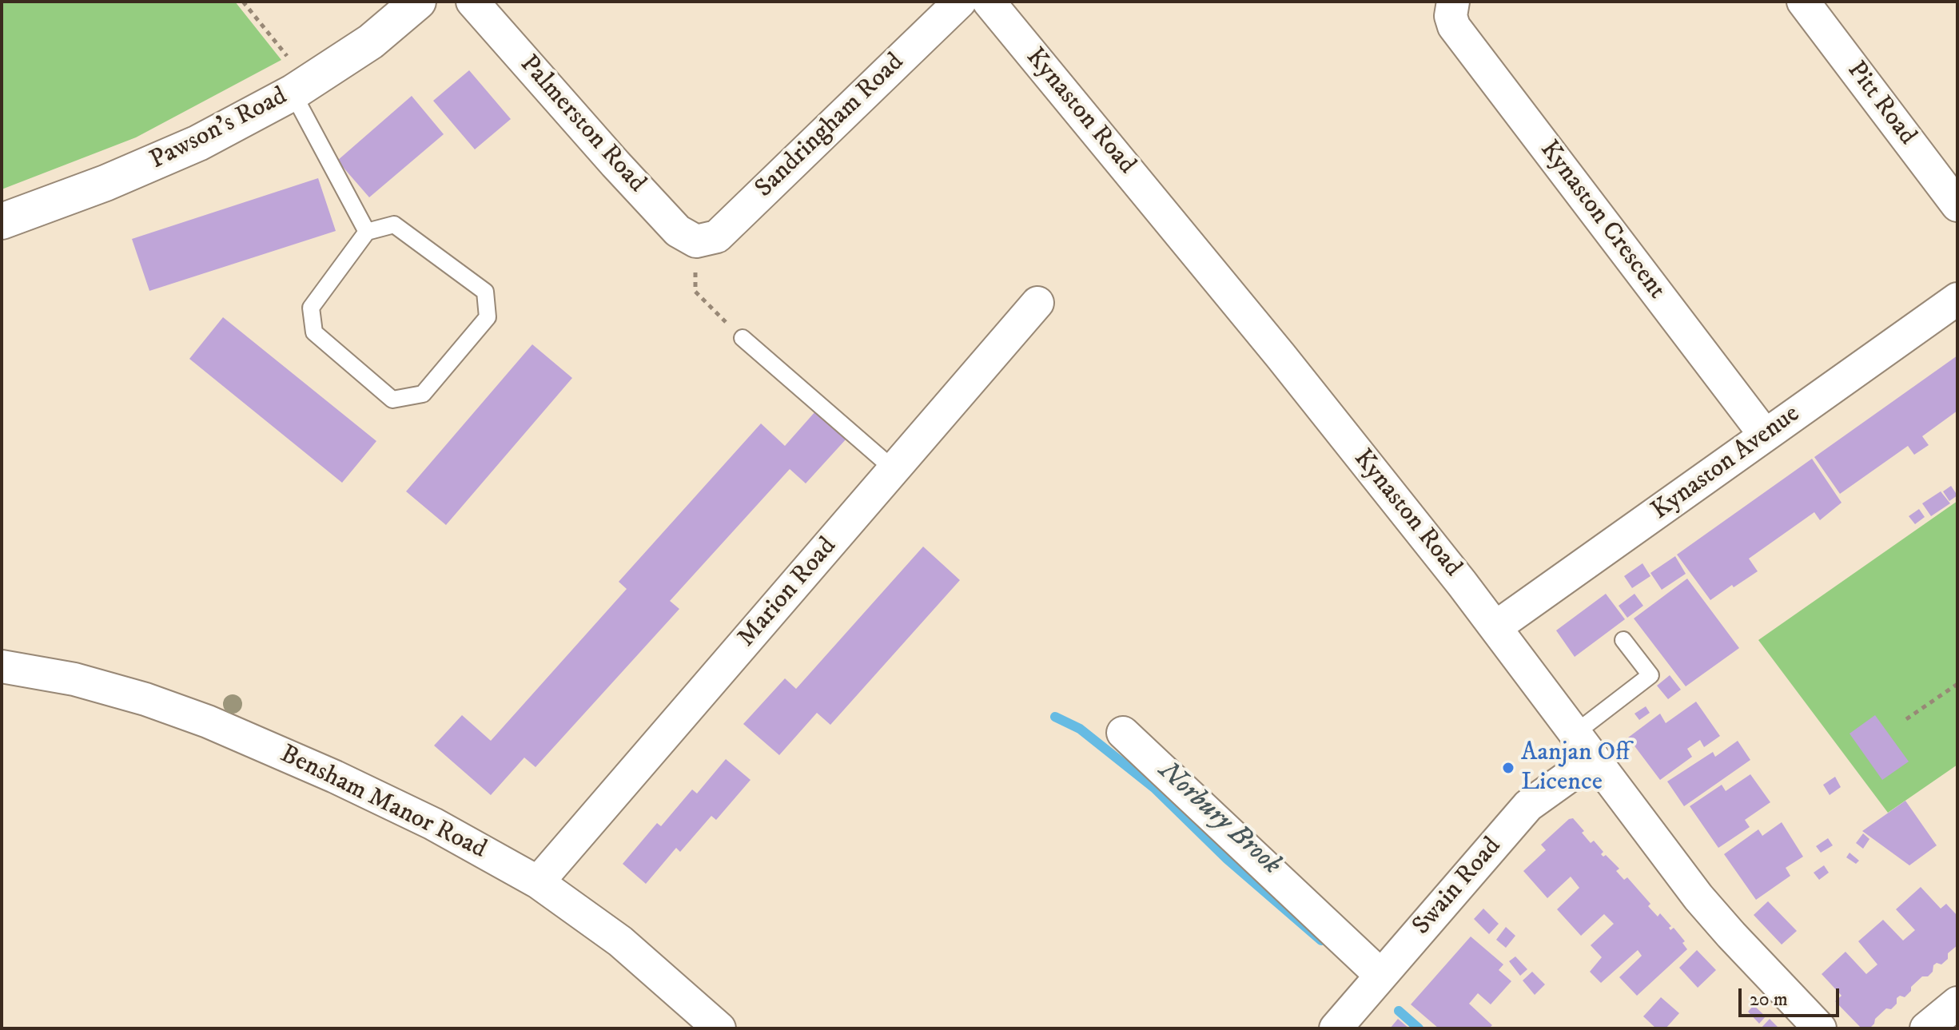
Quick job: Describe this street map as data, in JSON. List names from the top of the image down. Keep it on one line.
{"streets":{"street":["Pitt Road","Kynaston Road","Palmerston Road","Sandringham Road","Pawson's Road","Kynaston Crescent","Kynaston Avenue","Marion Road","Bensham Manor Road","Swain Road"]},"crossings":[["Kynaston Road","Kynaston Avenue"],["Kynaston Road","Swain Road"],["Palmerston Road","Sandringham Road"],["Kynaston Crescent","Kynaston Avenue"],["Marion Road","Bensham Manor Road"]],"water":["Norbury Brook"],"places":["Aanjan Off Licence"],"scale_bar":"20 m"}
